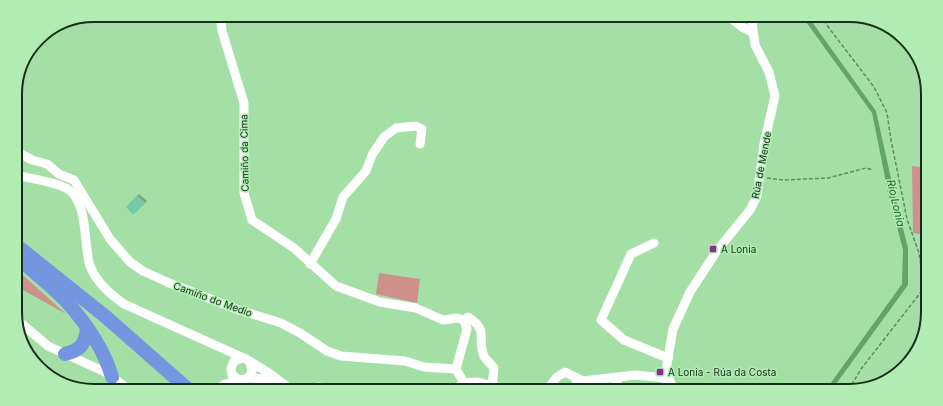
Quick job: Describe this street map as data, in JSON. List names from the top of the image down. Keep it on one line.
{"streets":{"street":["Camiño da Cima","Rúa de Mende","Camiño do Medio"]},"water":["Río Lonia"],"places":{"transit":["A Lonia","A Lonia - Rúa da Costa"]}}
